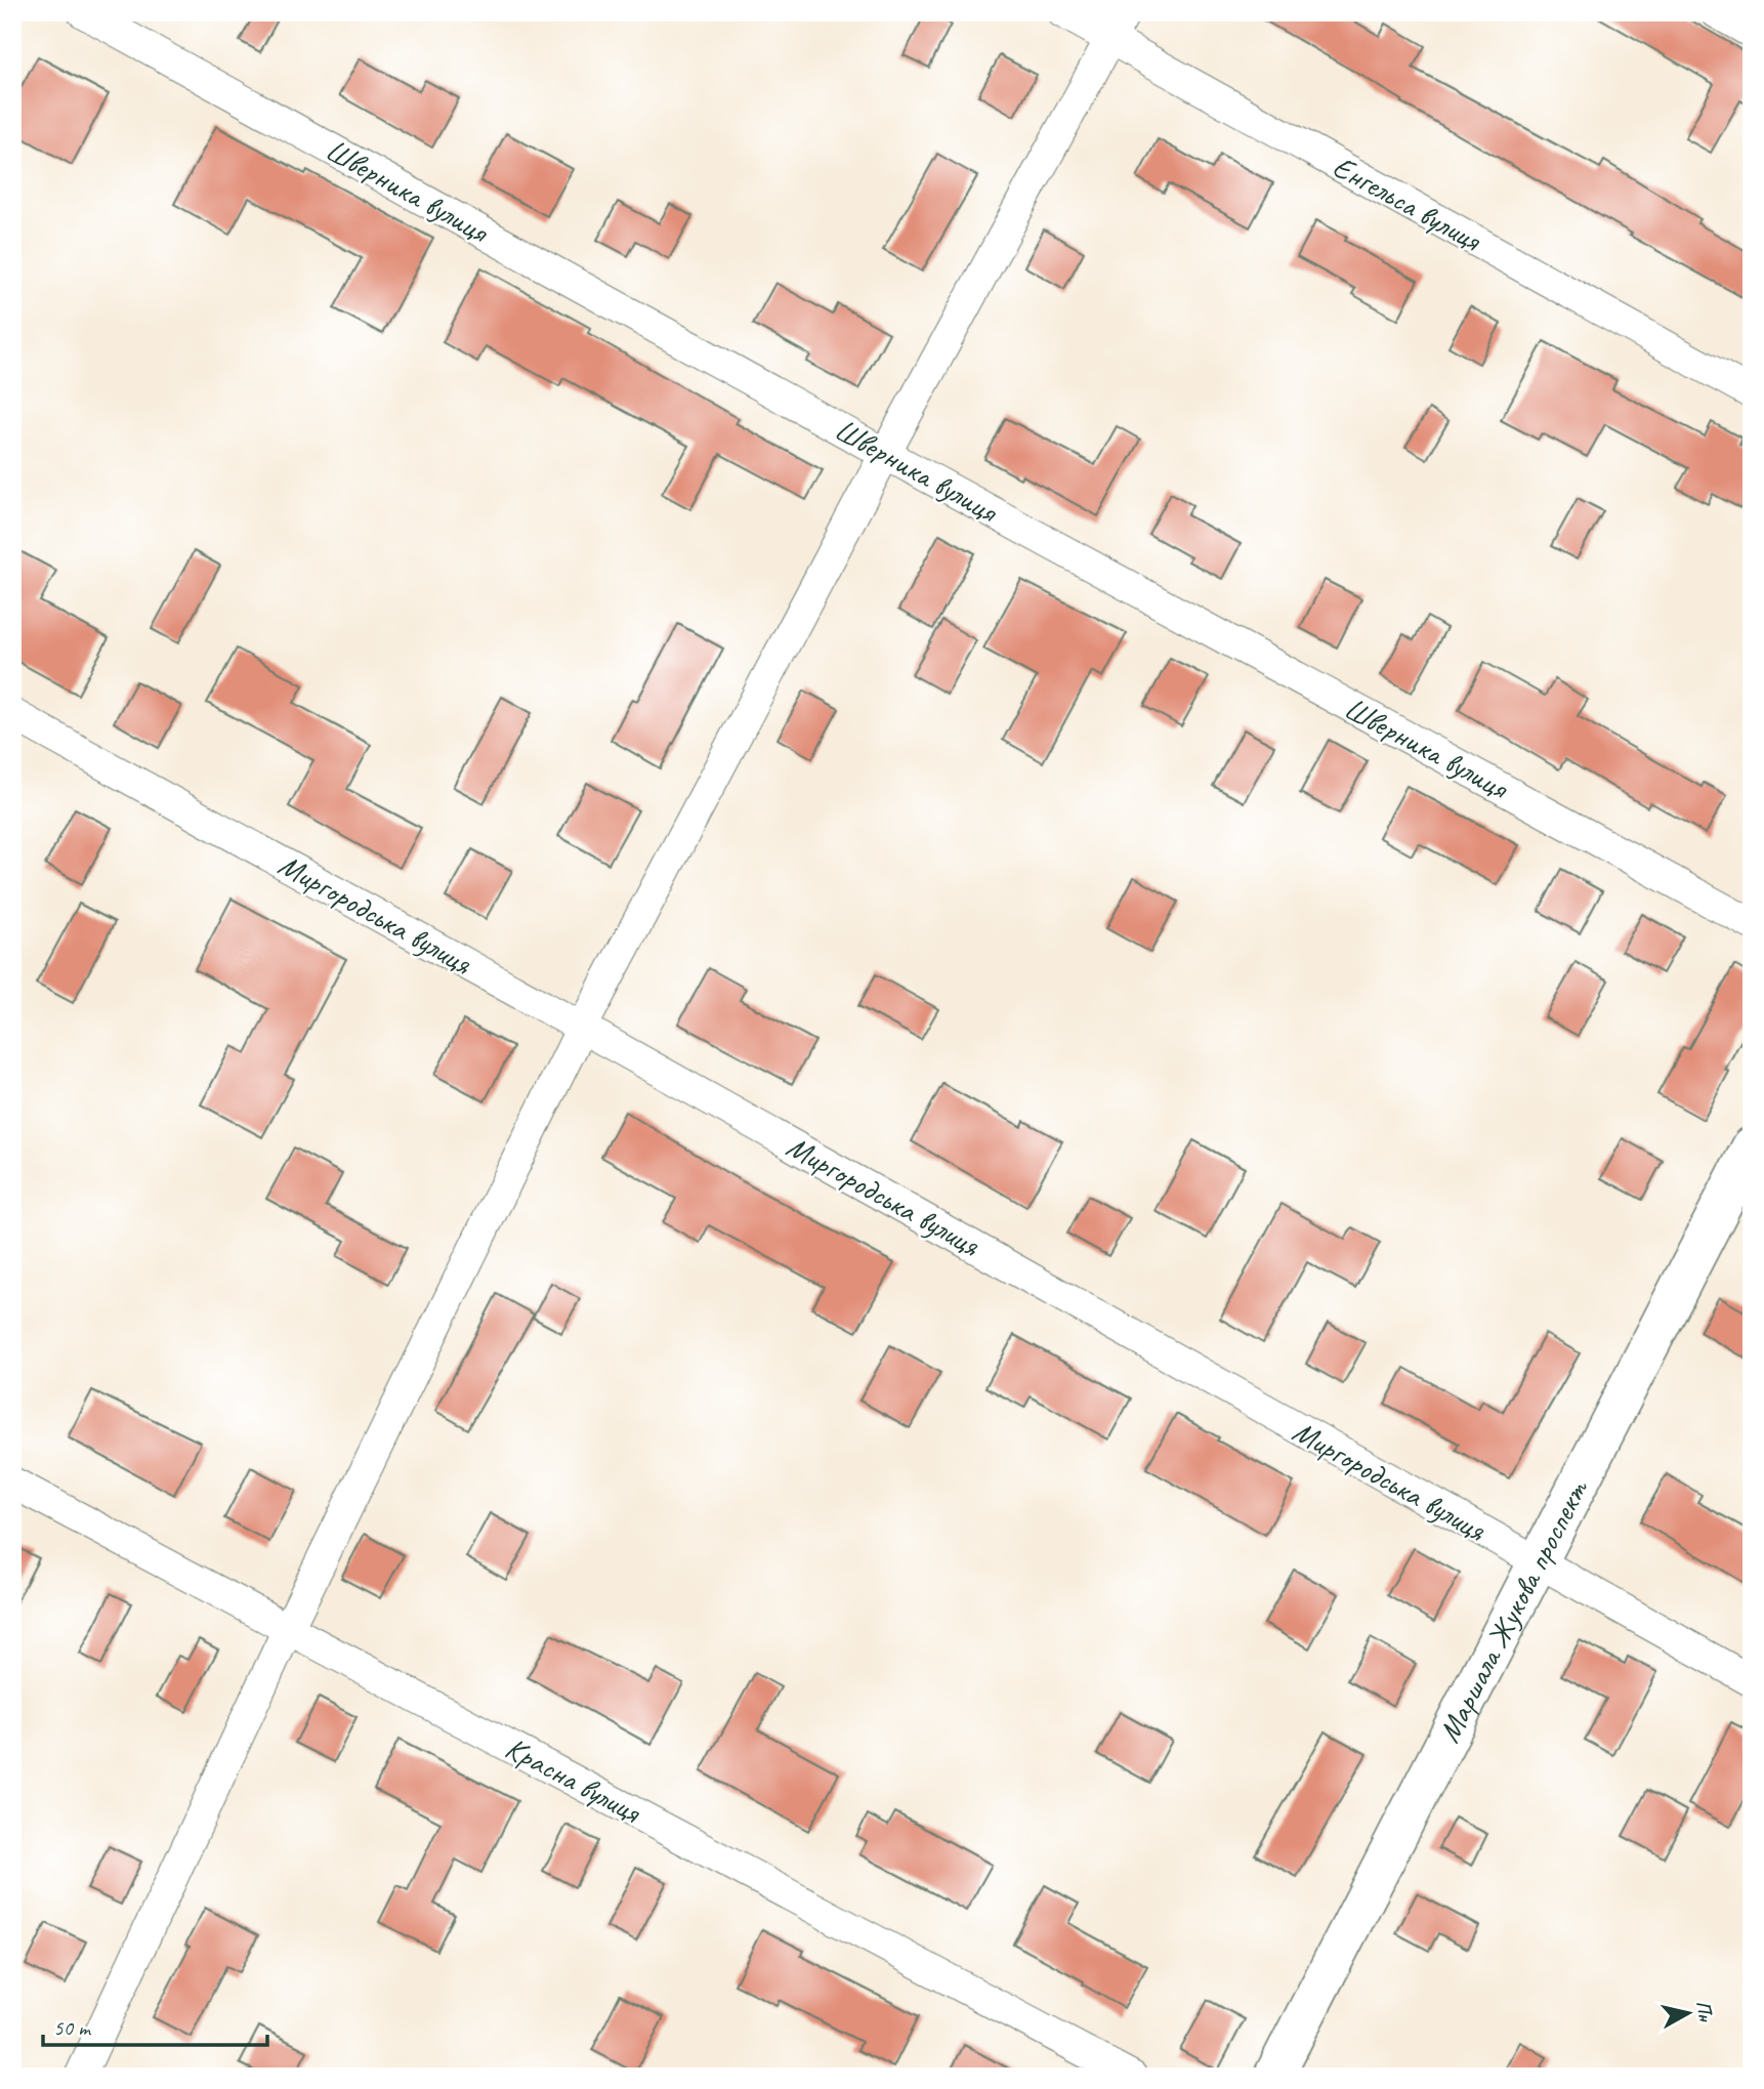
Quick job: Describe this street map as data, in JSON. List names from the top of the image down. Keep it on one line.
{"streets":{"street":["Шверника вулиця","Енгельса вулиця","Миргородська вулиця","Маршала Жукова проспект","Красна вулиця"]},"crossings":[["Миргородська вулиця","Маршала Жукова проспект"]],"scale_bar":"50 m","north":"right"}
